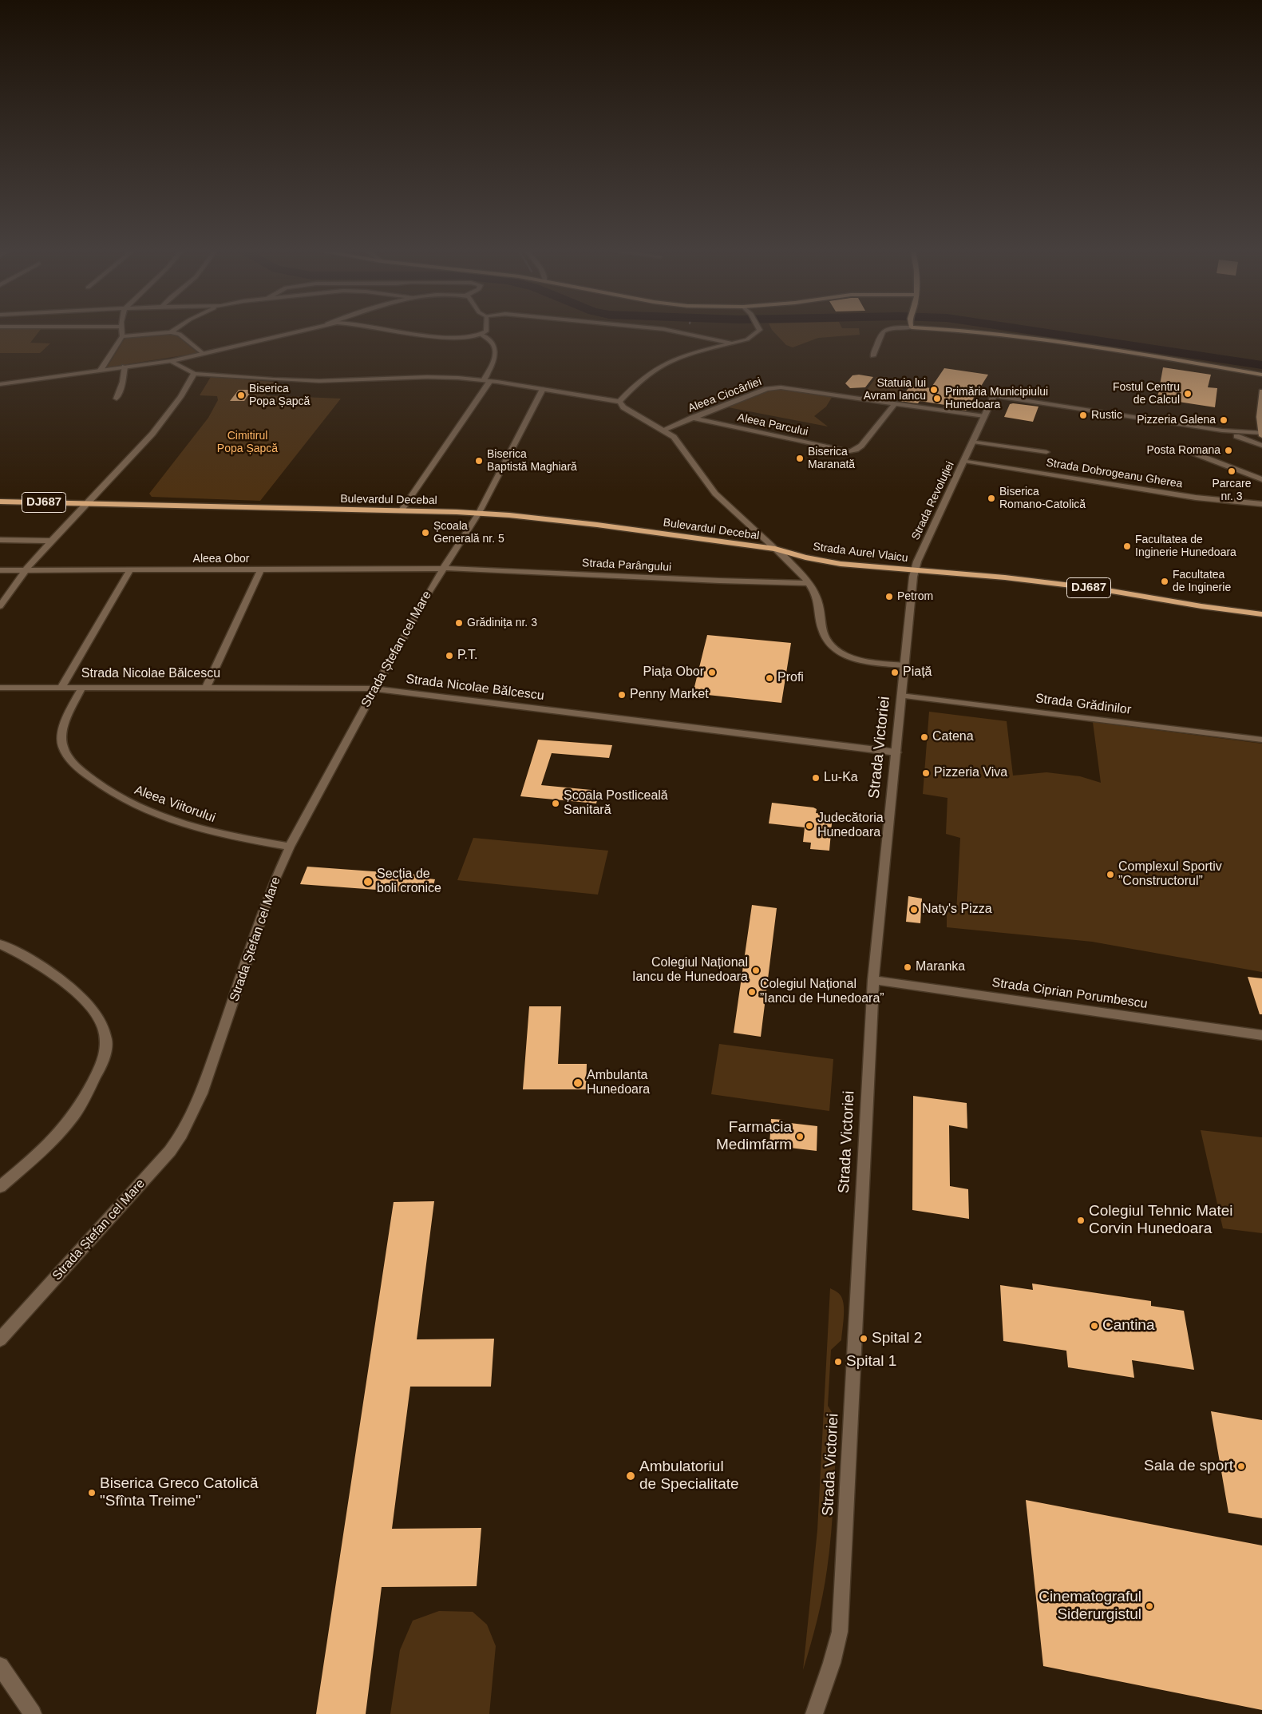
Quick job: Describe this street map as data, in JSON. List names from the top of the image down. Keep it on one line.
{"streets":{"main road":["Bulevardul Decebal","DJ687","Strada Aurel Vlaicu"],"street":["Aleea Ciocârliei","Aleea Parcului","Strada Dobrogeanu Gherea","Strada Revoluției","Aleea Obor","Strada Parângului","Strada Ștefan cel Mare","Strada Nicolae Bălcescu","Strada Grădinilor","Strada Victoriei","Aleea Viitorului","Strada Ciprian Porumbescu"]},"crossings":[["Aleea Ciocârliei","Aleea Parcului"],["Aleea Ciocârliei","Strada Revoluției"],["Strada Dobrogeanu Gherea","Strada Revoluției"],["Bulevardul Decebal","Strada Aurel Vlaicu"],["Bulevardul Decebal","Strada Ștefan cel Mare"],["Strada Revoluției","Strada Aurel Vlaicu"],["Strada Revoluției","Strada Victoriei"],["Strada Aurel Vlaicu","Strada Victoriei"],["Aleea Obor","Strada Parângului"],["Aleea Obor","Strada Ștefan cel Mare"],["Strada Parângului","Strada Ștefan cel Mare"],["Strada Ștefan cel Mare","Strada Nicolae Bălcescu"],["Strada Ștefan cel Mare","Aleea Viitorului"],["Strada Nicolae Bălcescu","Strada Victoriei"],["Strada Nicolae Bălcescu","Aleea Viitorului"],["Strada Grădinilor","Strada Victoriei"],["Strada Victoriei","Strada Ciprian Porumbescu"]],"parks":["Cimitirul Popa Șapcă"],"places":["Statuia lui Avram Iancu","Fostul Centru de Calcul","Biserica Popa Șapcă","Primăria Municipiului Hunedoara","Rustic","Pizzeria Galena","Posta Romana","Biserica Maranată","Biserica Baptistă Maghiară","Parcare nr. 3","Biserica Romano-Catolică","Școala Generală nr. 5","Facultatea de Inginerie Hunedoara","Facultatea de Inginerie","Petrom","Grădinița nr. 3","P.T.","Piața Obor","Piață","Profi","Penny Market","Catena","Pizzeria Viva","Lu-Ka","Școala Postliceală Sanitară","Judecătoria Hunedoara","Complexul Sportiv ”Constructorul”","Secția de boli cronice","Naty's Pizza","Maranka","Colegiul Național Iancu de Hunedoara","Colegiul Național ”Iancu de Hunedoara”","Ambulanta Hunedoara","Farmacia Medimfarm","Colegiul Tehnic Matei Corvin Hunedoara","Cantina","Spital 2","Spital 1","Sala de sport","Ambulatoriul de Specialitate","Biserica Greco Catolică \"Sfînta Treime\"","Cinematograful Siderurgistul"]}
